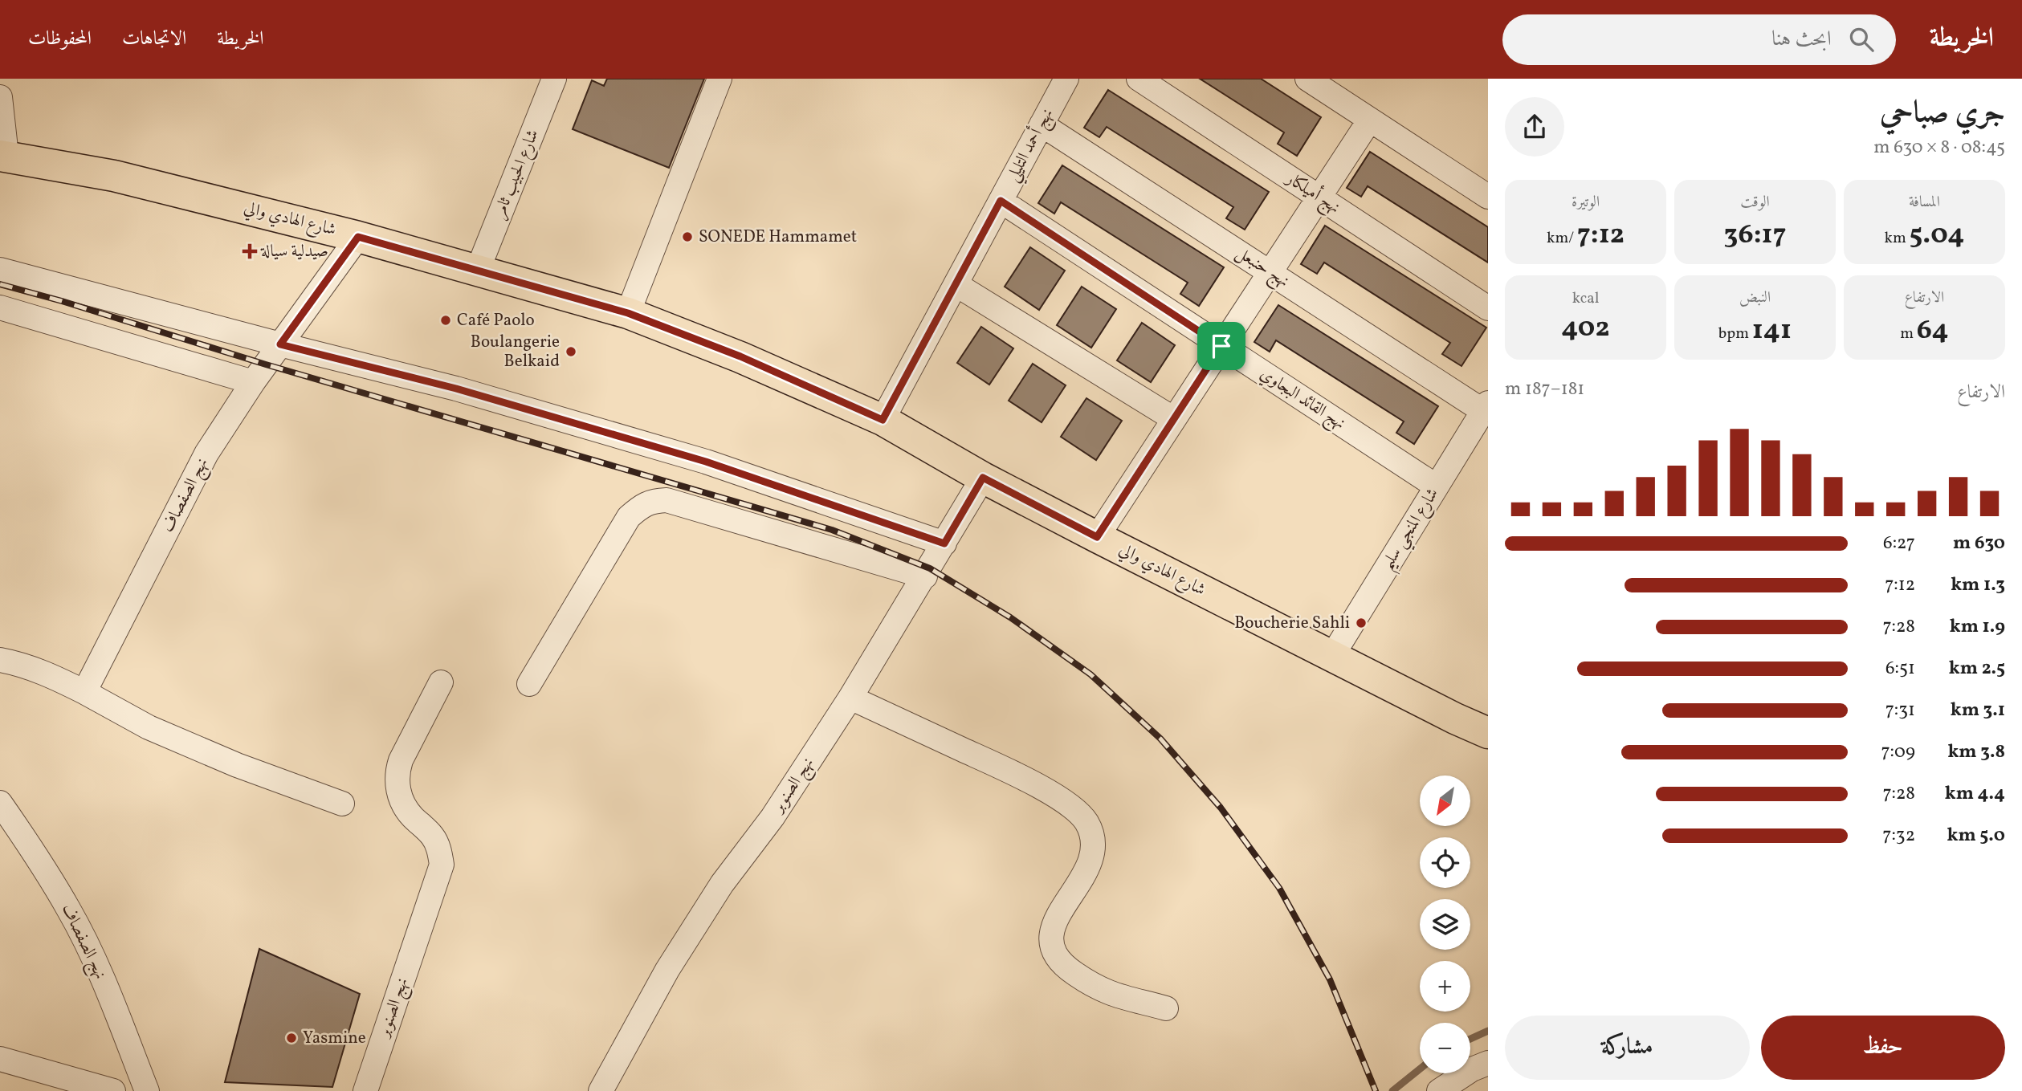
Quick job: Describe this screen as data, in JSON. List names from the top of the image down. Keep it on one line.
{"streets":{"main road":["شارع الهادي والي"],"street":["نهج أحمد التليلي","شارع الحبيب ثامر","نهج أميلكار","نهج حنبعل","نهج القائد البجاوي","نهج الصفصاف","شارع المنجي سليم","نهج الصنوبر"]},"crossings":[["نهج أحمد التليلي","شارع الهادي والي"],["نهج أحمد التليلي","نهج حنبعل"],["نهج أحمد التليلي","نهج القائد البجاوي"],["شارع الحبيب ثامر","شارع الهادي والي"],["شارع الهادي والي","نهج الصفصاف"],["شارع الهادي والي","شارع المنجي سليم"],["شارع الهادي والي","نهج الصنوبر"],["نهج حنبعل","شارع المنجي سليم"],["نهج القائد البجاوي","شارع المنجي سليم"]],"places":{"other":["SONEDE Hammamet","Café Paolo","Boulangerie Belkaid","Boucherie Sahli","Yasmine"],"health":["صيدلية سيالة"]},"north":"bottom left","page":{"header":"الخريطة","search":"ابحث هنا","nav":["الخريطة","الاتجاهات","المحفوظات"],"heading":["جري صباحي","08:45 · 8 × 630 m"],"stats":[["المسافة","5.04 km"],["الوقت","36:17"],["الوتيرة","7:12 /km"],["الارتفاع","64 m"],["النبض","141 bpm"],["kcal","402"]],"chart":["الارتفاع","181–187 m"],"list":[{"name":"630 m","note":"6:27"},{"name":"1.3 km","note":"7:12"},{"name":"1.9 km","note":"7:28"},{"name":"2.5 km","note":"6:51"},{"name":"3.1 km","note":"7:31"},{"name":"3.8 km","note":"7:09"},{"name":"4.4 km","note":"7:28"},{"name":"5.0 km","note":"7:32"}],"map_buttons":["+","−"],"buttons":["حفظ","مشاركة"]}}
